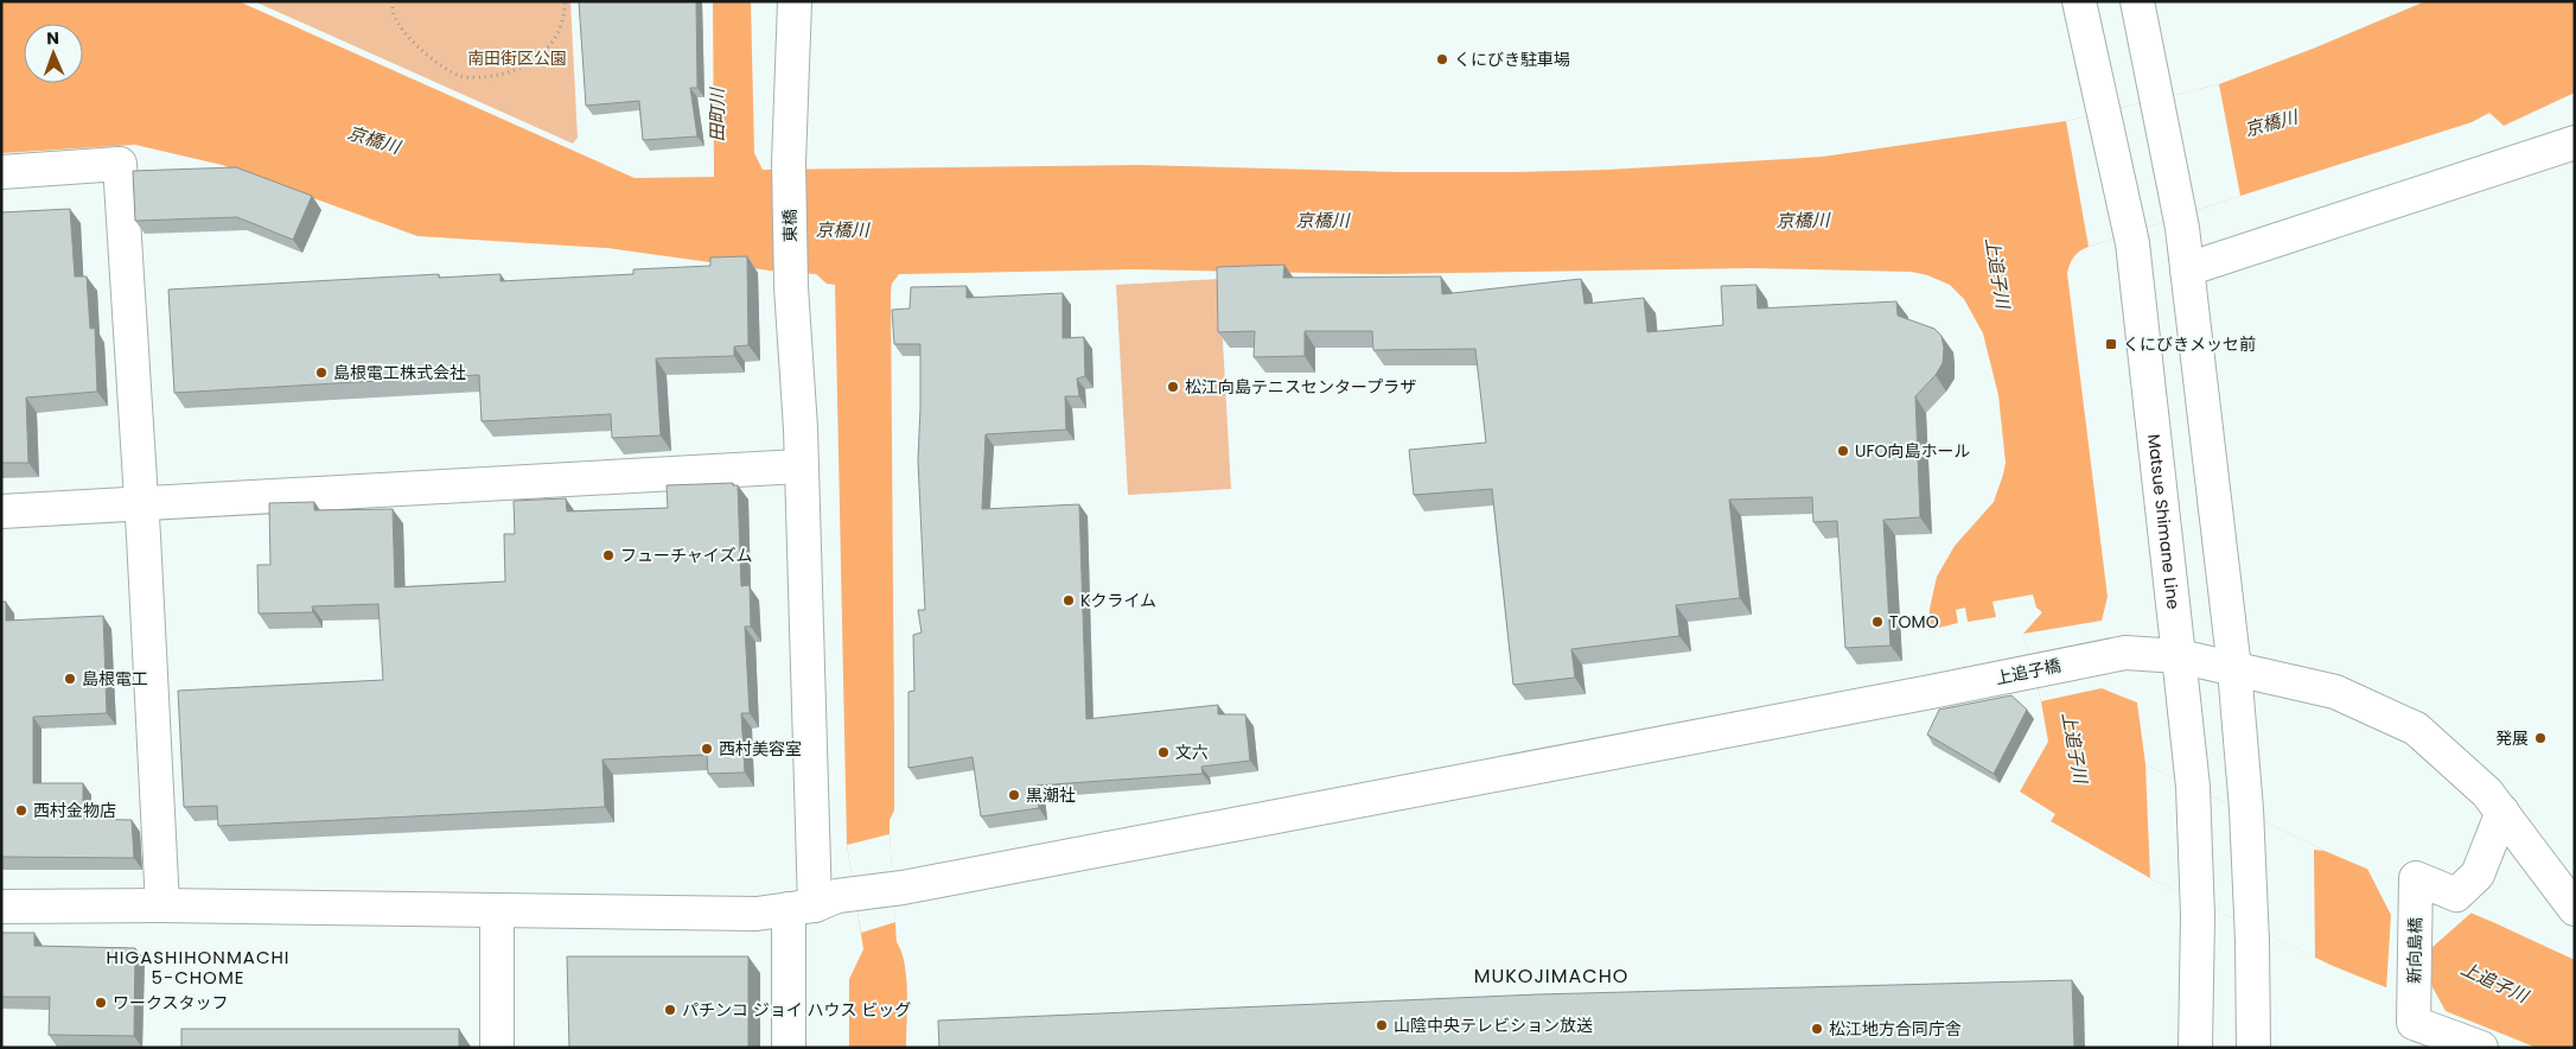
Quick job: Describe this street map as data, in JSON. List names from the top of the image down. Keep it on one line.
{"streets":{"street":["東橋","Matsue Shimane Line","上追子橋","新向島橋"]},"crossings":[["東橋","上追子橋"],["Matsue Shimane Line","上追子橋"],["上追子橋","新向島橋"]],"districts":["HIGASHIHONMACHI 5-CHOME","MUKOJIMACHO"],"water":["田町川","京橋川","上追子川"],"parks":["南田街区公園"],"places":{"other":["くにびき駐車場","島根電工株式会社","松江向島テニスセンタープラザ","UFO向島ホール","フューチャイズム","Kクライム","TOMO","島根電工","発展","西村美容室","文六","黒潮社","西村金物店","ワークスタッフ","パチンコ ジョイ ハウス ビッグ","山陰中央テレビション放送","松江地方合同庁舎"],"transit":["くにびきメッセ前"]},"north":"top"}
